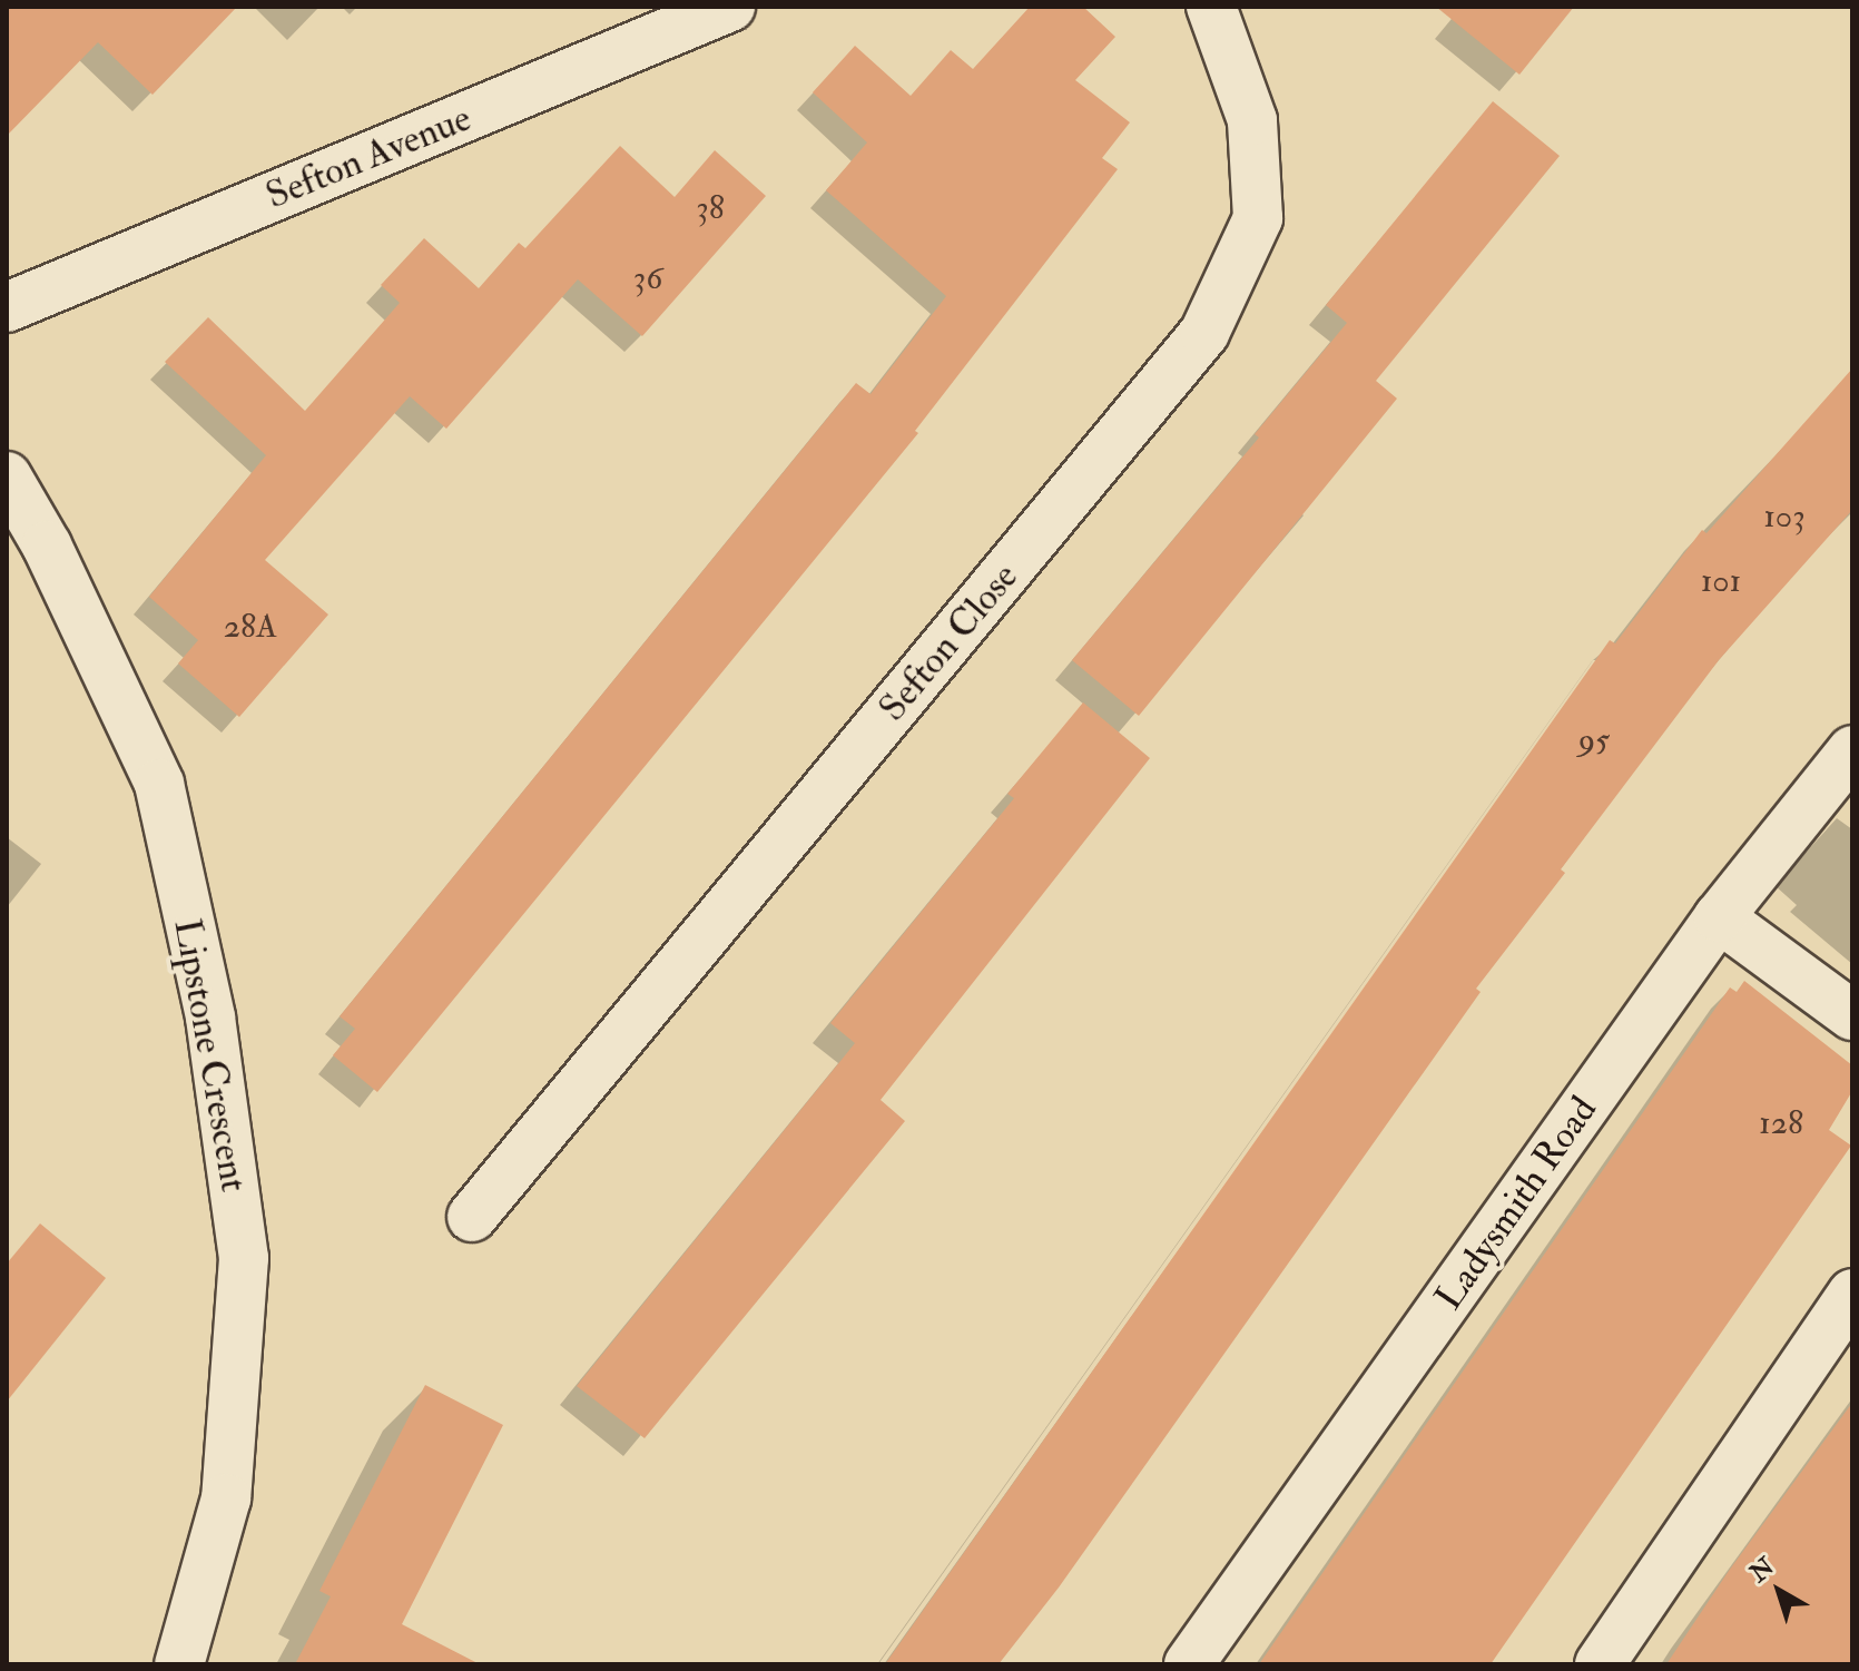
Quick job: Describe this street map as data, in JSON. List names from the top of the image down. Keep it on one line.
{"streets":{"street":["Sefton Avenue","Sefton Close","Lipstone Crescent","Ladysmith Road"]},"house_numbers":["38","36","103","101","28A","95","128"],"north":"top left"}
